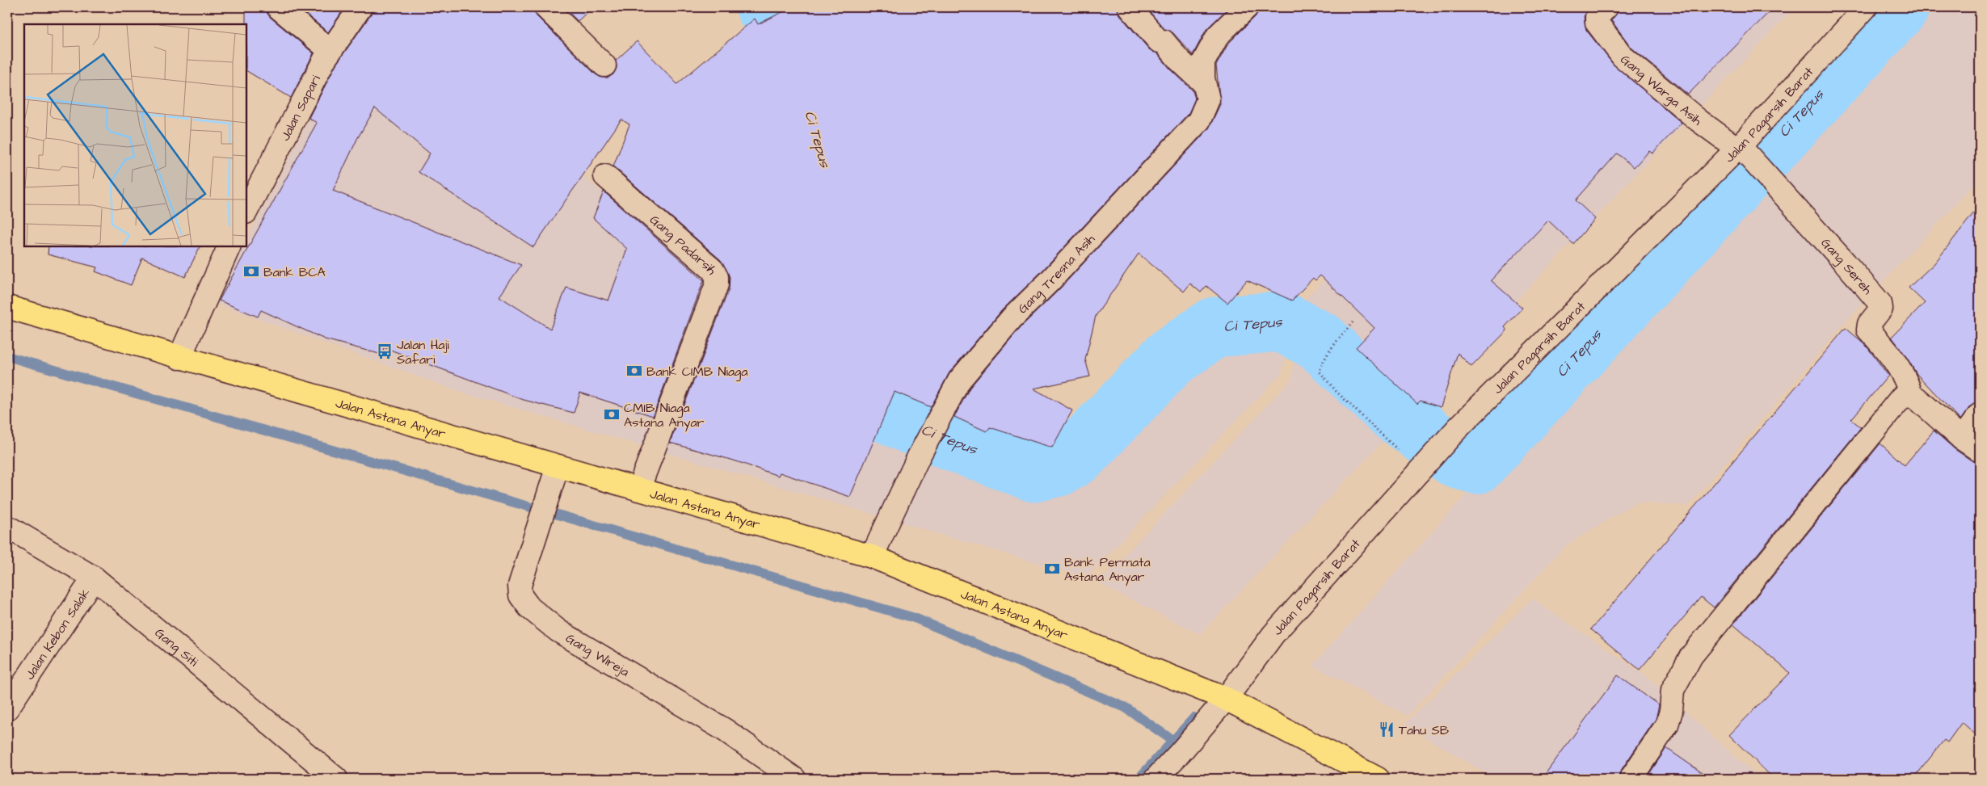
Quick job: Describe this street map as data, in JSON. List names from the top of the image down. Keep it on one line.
{"streets":{"main road":["Jalan Astana Anyar"],"street":["Gang Warga Asih","Jalan Sapari","Jalan Pagarsih Barat","Gang Padarsih","Gang Sereh","Gang Tresna Asih","Jalan Kebon Salak","Gang Siti","Gang Wireja"]},"crossings":[["Gang Warga Asih","Jalan Pagarsih Barat"],["Gang Warga Asih","Gang Sereh"],["Jalan Pagarsih Barat","Gang Sereh"],["Jalan Pagarsih Barat","Jalan Astana Anyar"],["Gang Padarsih","Jalan Astana Anyar"],["Gang Tresna Asih","Jalan Astana Anyar"],["Jalan Astana Anyar","Gang Wireja"],["Jalan Kebon Salak","Gang Siti"]],"water":["Ci Tepus"],"places":{"bank":["Bank BCA","Bank CIMB Niaga","CMIB Niaga Astana Anyar","Bank Permata Astana Anyar"],"bus stop":["Jalan Haji Safari"],"restaurant":["Tahu SB"]}}
